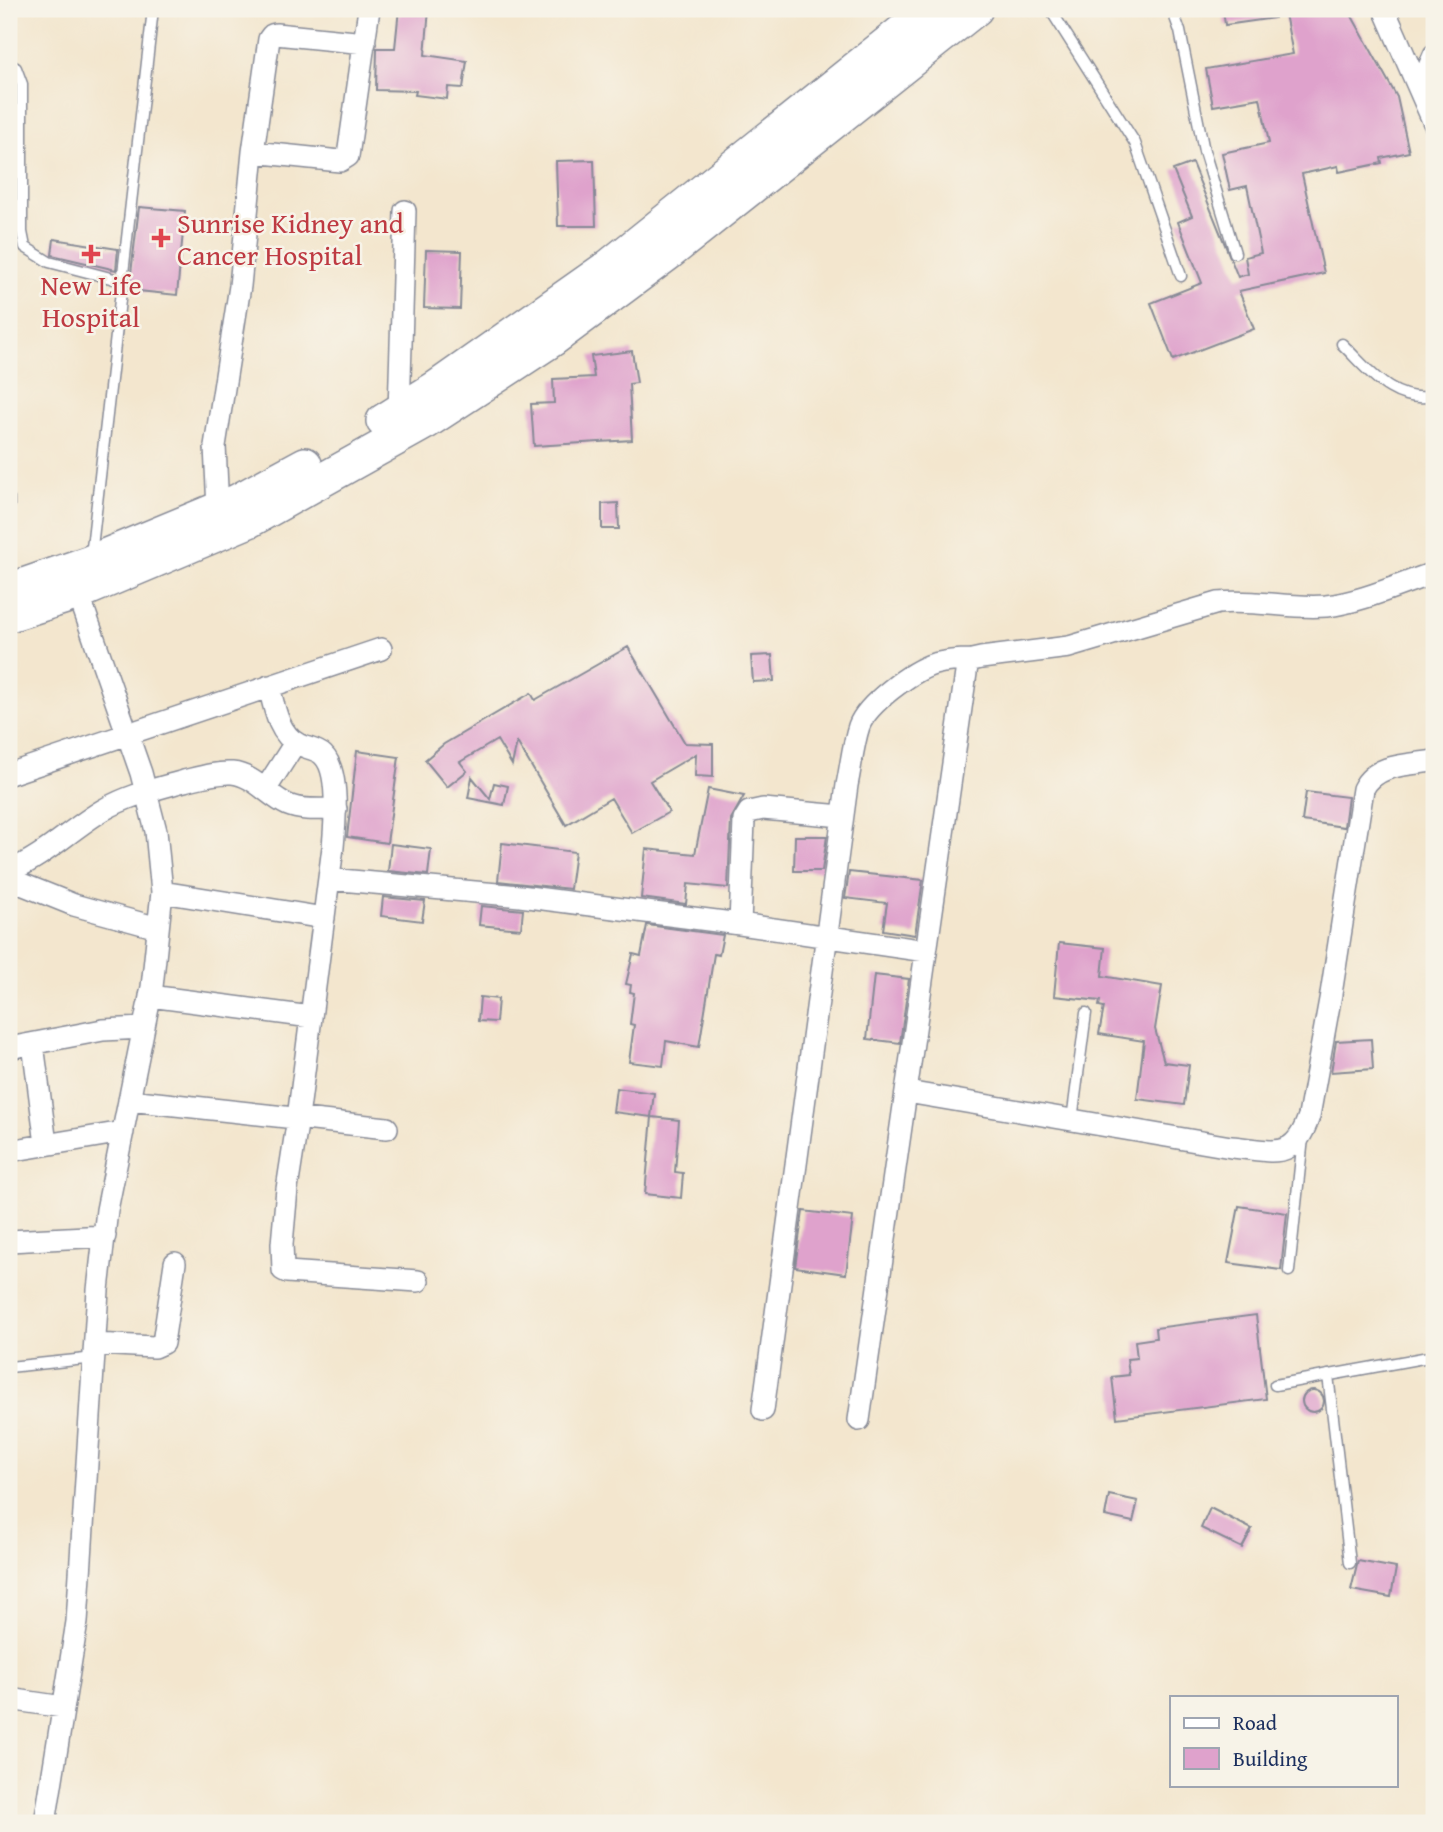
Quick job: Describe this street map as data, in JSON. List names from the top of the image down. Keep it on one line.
{"places":{"health":["Sunrise Kidney and Cancer Hospital","New Life Hospital"]},"legend":["Road","Building"]}
